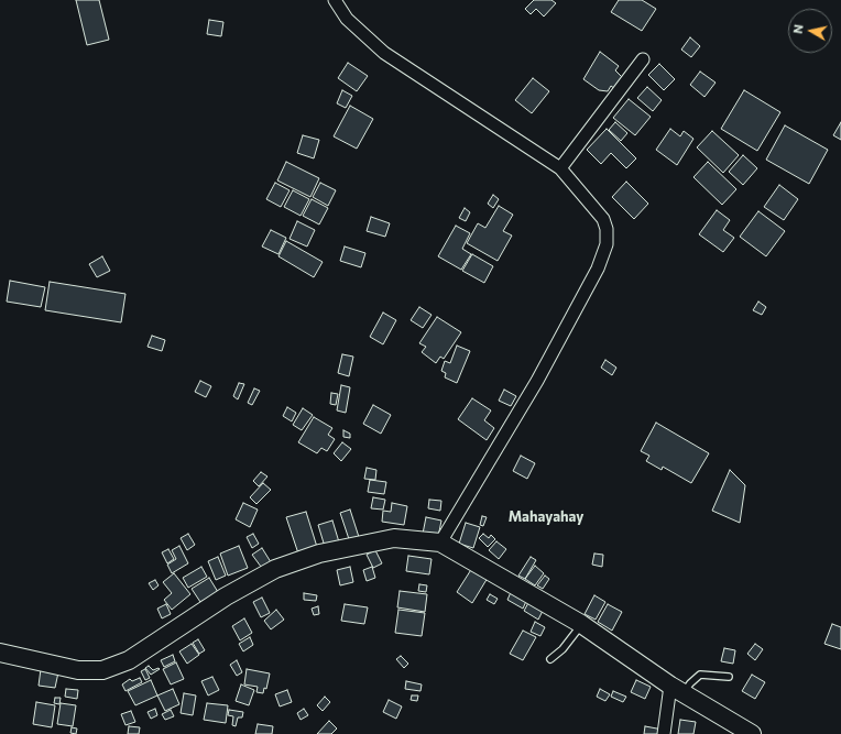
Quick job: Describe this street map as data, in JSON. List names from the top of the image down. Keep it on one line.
{"districts":["Mahayahay"],"north":"left"}
